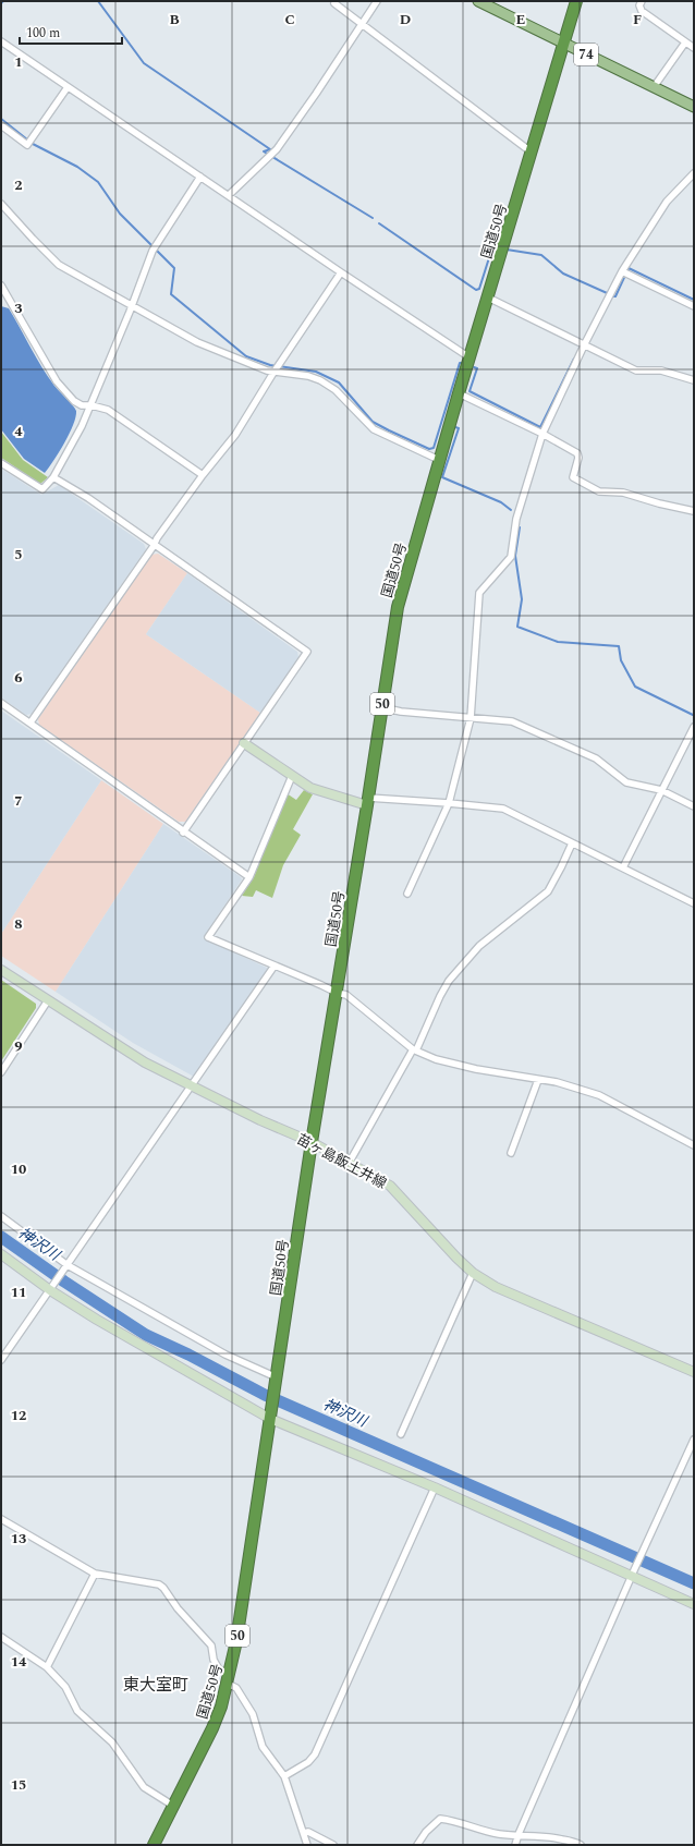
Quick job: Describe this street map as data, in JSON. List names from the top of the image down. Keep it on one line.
{"streets":{"highway":["国道50号","50"],"main road":["74"],"street":["苗ヶ島飯土井線"]},"crossings":[["74","国道50号"],["国道50号","苗ヶ島飯土井線"]],"districts":["東大室町"],"water":["神沢川"],"scale_bar":"100 m","grid":{"columns":["B","C","D","E","F"],"rows":["1","2","3","4","5","6","7","8","9","10","11","12","13","14","15"]}}
